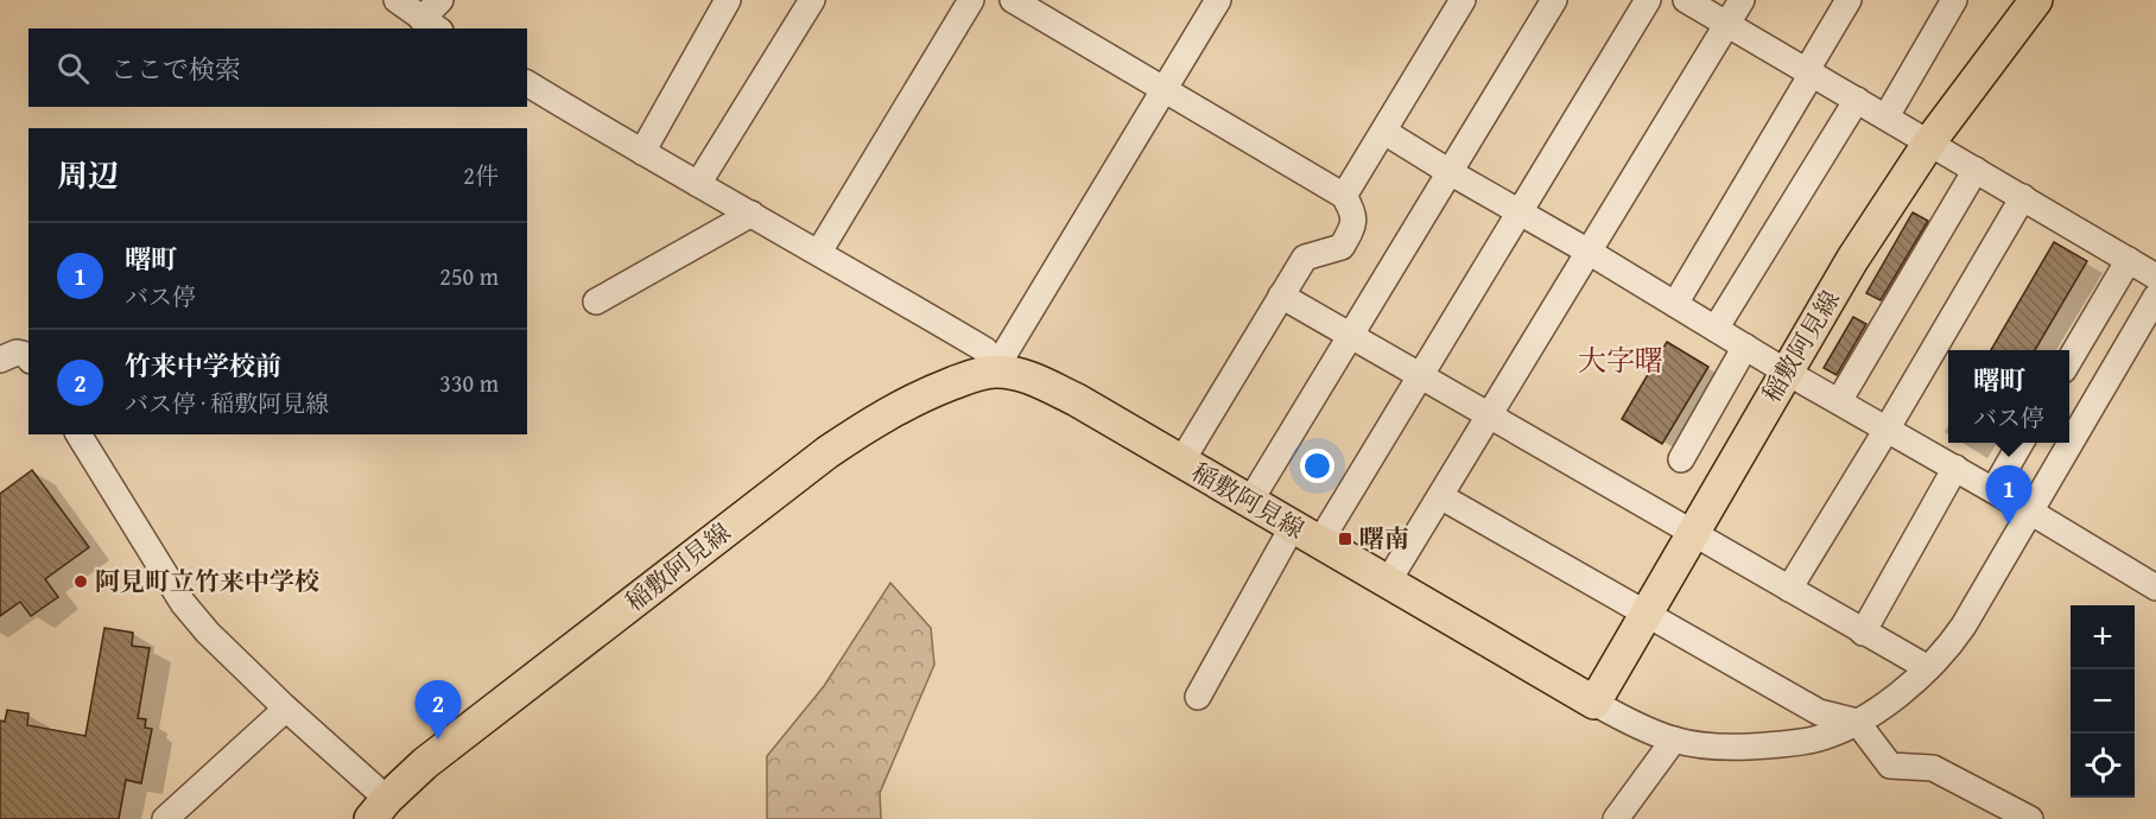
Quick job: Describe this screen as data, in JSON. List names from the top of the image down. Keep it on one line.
{"streets":{"main road":["稲敷阿見線"]},"districts":["大字曙"],"places":{"transit":["曙南"],"other":["阿見町立竹来中学校"]},"page":{"search":"ここで検索","heading":["周辺","2件"],"list":[{"mark":"1","name":"曙町","note":"バス停","value":"250 m"},{"mark":"2","name":"竹来中学校前","note":"バス停 · 稲敷阿見線","value":"330 m"}],"popup":["曙町","バス停"],"pins":["1","2"],"map_buttons":["+","−"]}}
